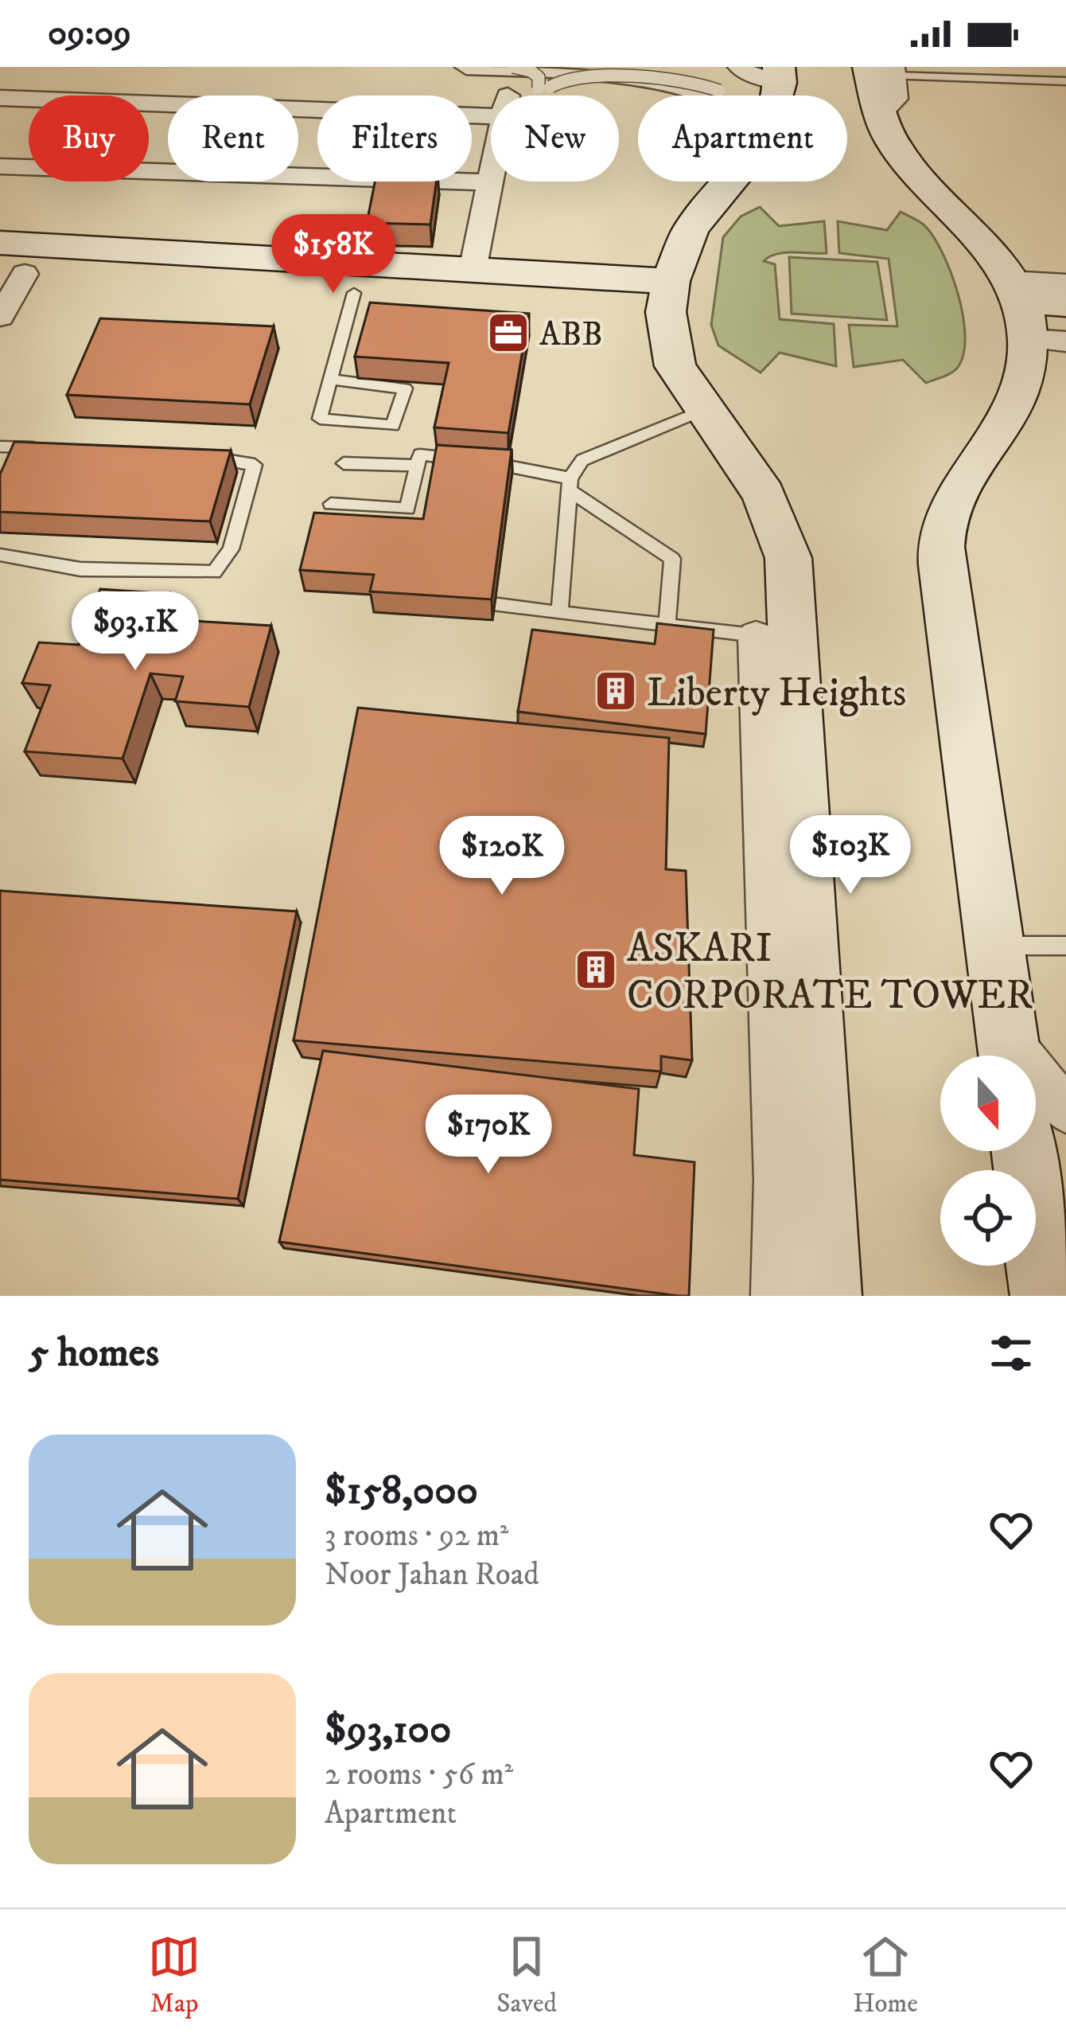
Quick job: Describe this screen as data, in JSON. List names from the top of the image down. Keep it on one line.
{"places":{"office":["ABB"],"building":["Liberty Heights","ASKARI CORPORATE TOWER"]},"north":"bottom","page":{"status":"09:09","chip":["Buy","Rent","Filters","New","Apartment"],"price":["$158K","$93.1K","$103K","$120K","$170K"],"heading":"5 homes","list":[{"name":"$158,000","note":"3 rooms · 92 m² · Noor Jahan Road"},{"name":"$93,100","note":"2 rooms · 56 m² · Apartment"}],"tabs":["Map","Saved","Home"]}}
